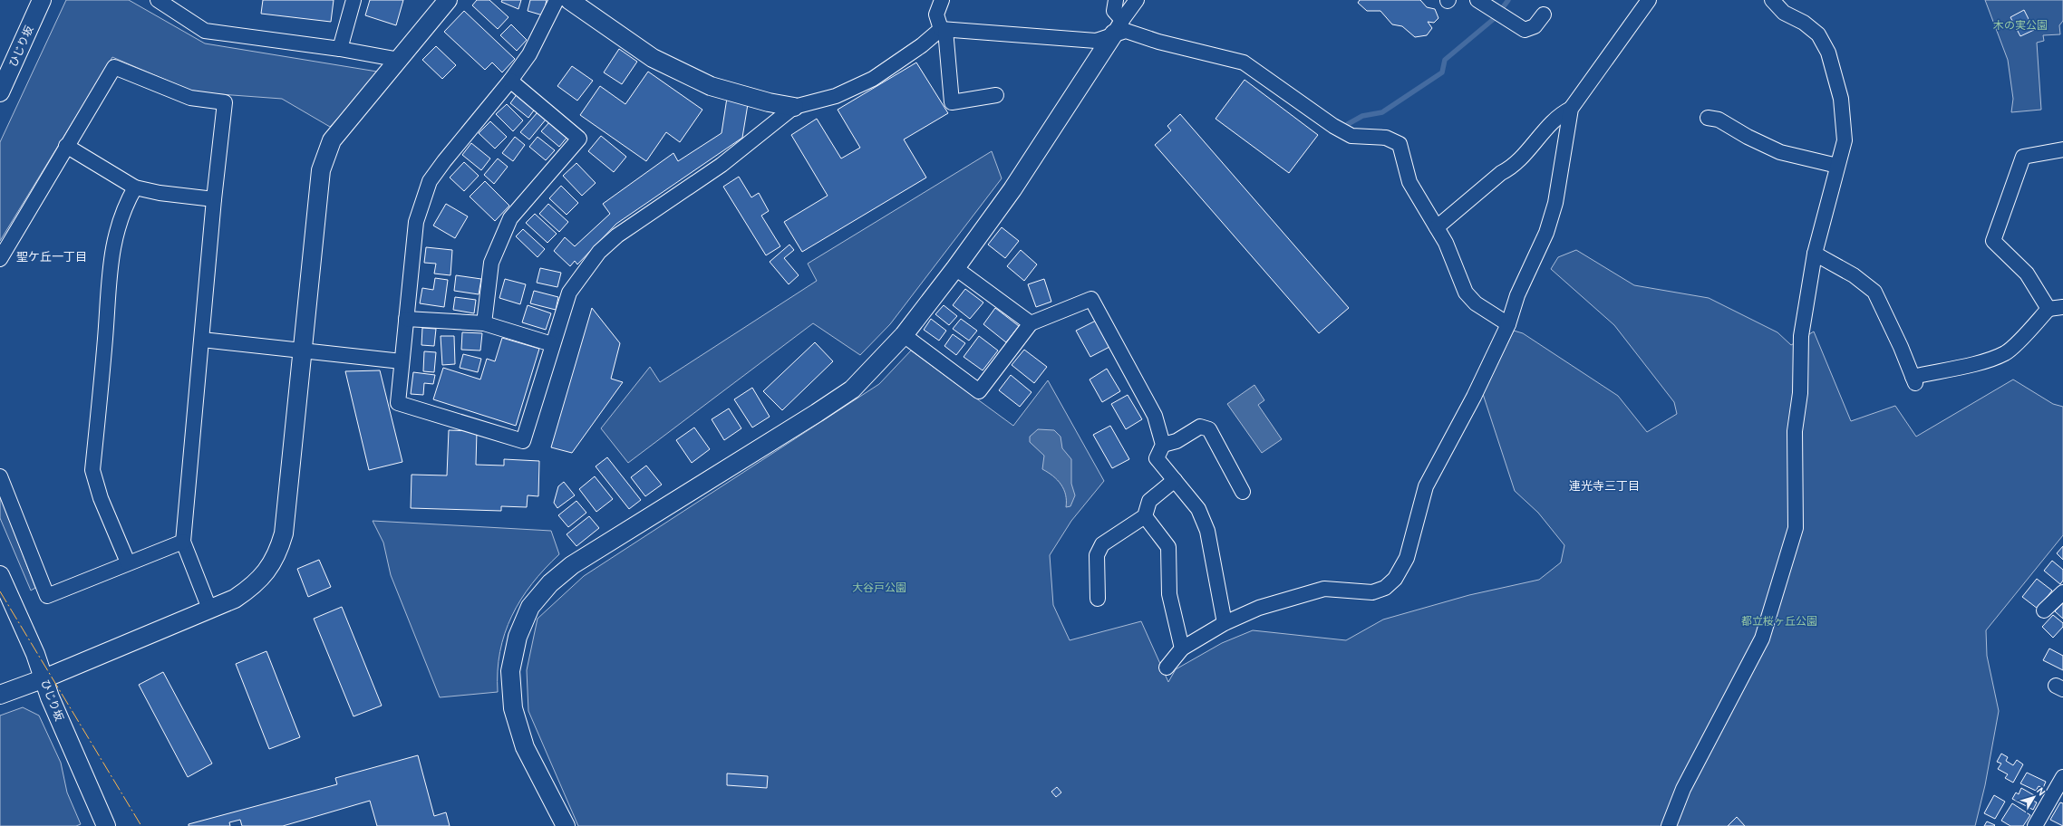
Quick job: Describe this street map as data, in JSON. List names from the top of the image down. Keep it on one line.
{"streets":{"street":["ひじり坂"]},"districts":["聖ケ丘一丁目","連光寺三丁目"],"parks":["木の実公園","大谷戸公園","都立桜ヶ丘公園"],"north":"top right"}
